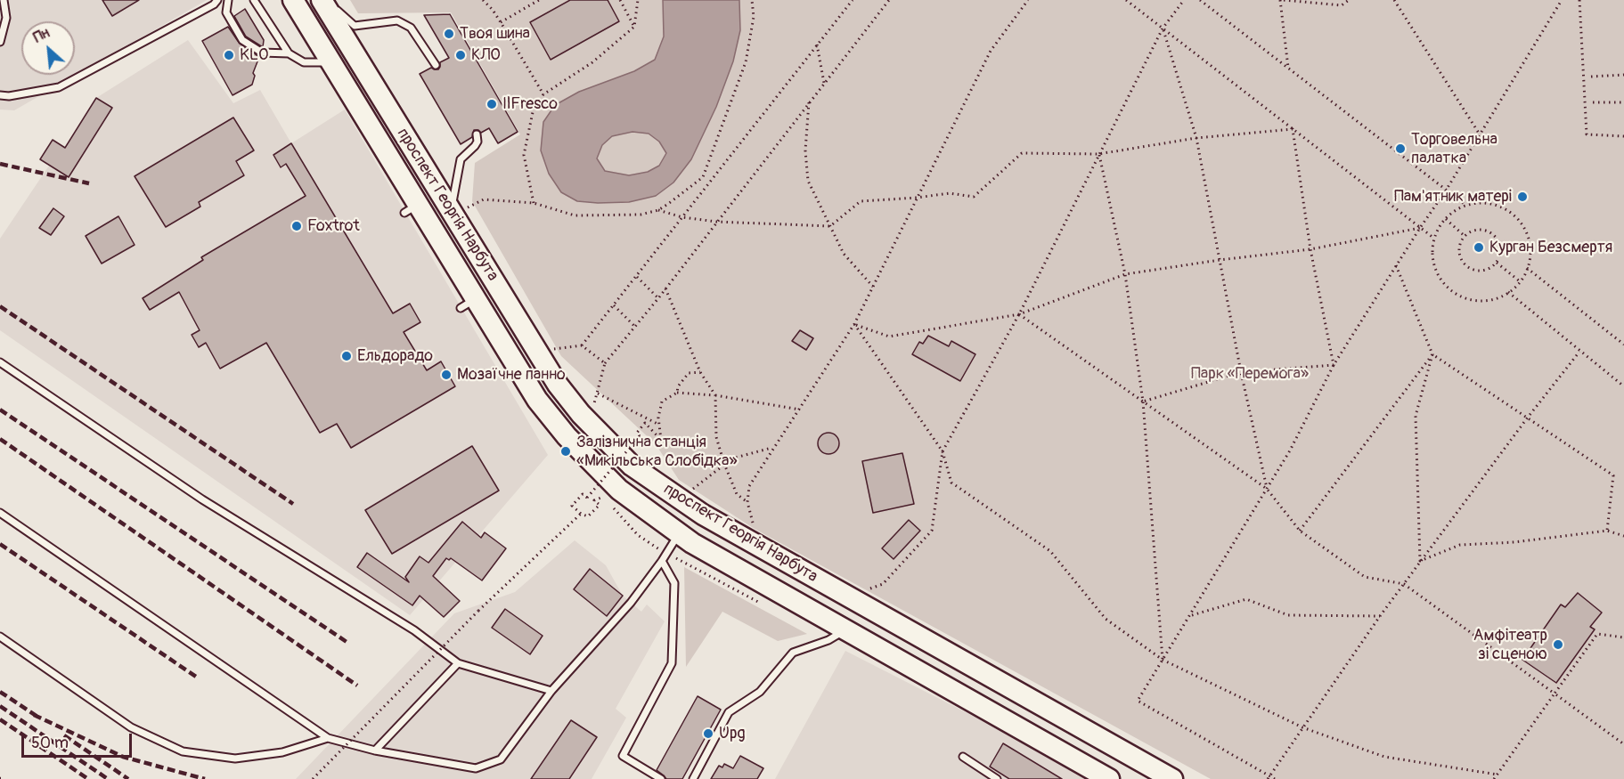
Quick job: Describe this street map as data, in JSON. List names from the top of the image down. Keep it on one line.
{"streets":{"main road":["проспект Георгія Нарбута"]},"parks":["Парк «Перемога»"],"places":["Твоя шина","KLO","КЛО","IlFresco","Торговельна палатка","Пам'ятник матері","Foxtrot","Курган Безсмертя","Ельдорадо","Мозаїчне панно","Залізнична станція «Микільська Слобідка»","Амфітеатр зі сценою","Upg"],"scale_bar":"50 m","north":"top left"}
